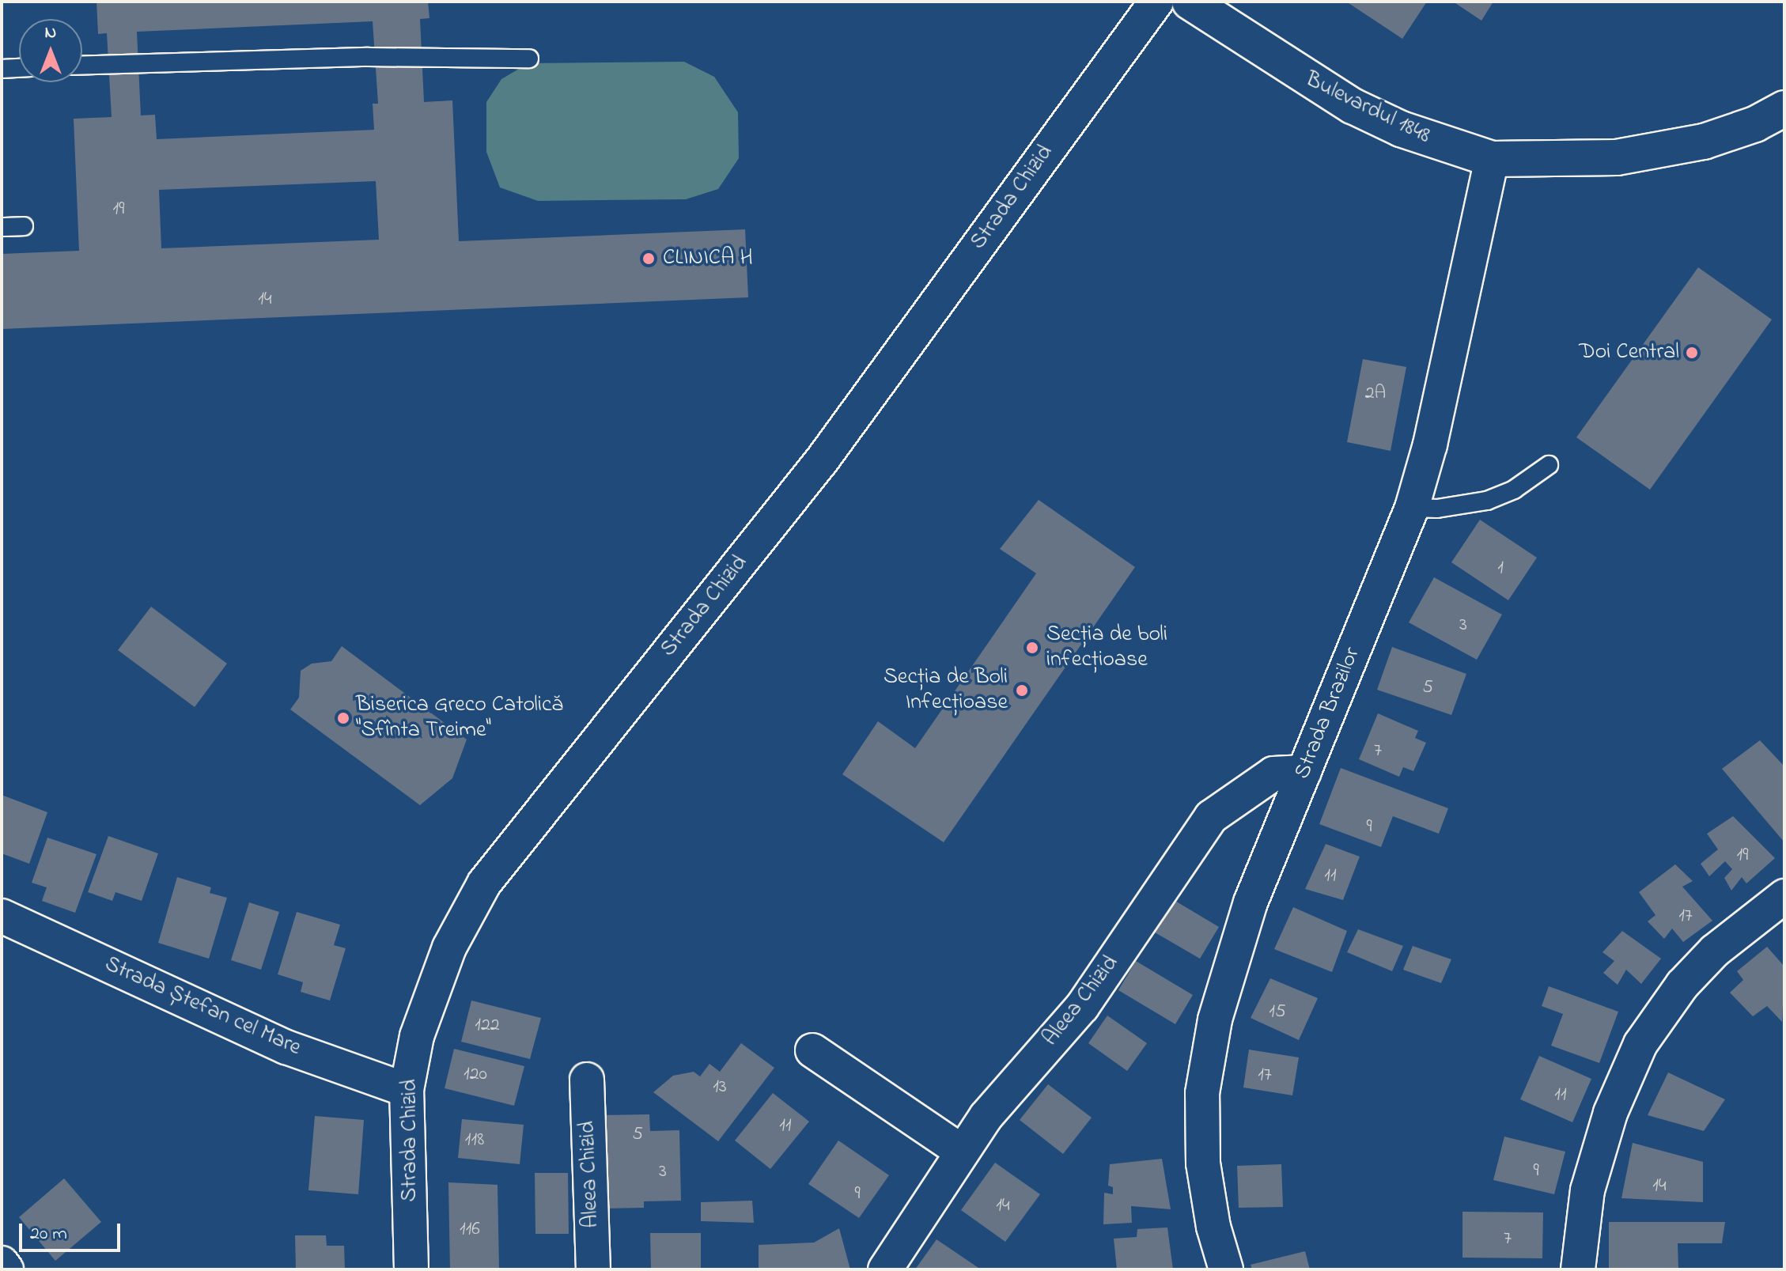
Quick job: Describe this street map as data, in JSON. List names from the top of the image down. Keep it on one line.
{"streets":{"street":["Bulevardul 1848","Strada Chizid","Strada Brazilor","Aleea Chizid","Strada Ștefan cel Mare"]},"crossings":[["Bulevardul 1848","Strada Brazilor"],["Strada Chizid","Strada Ștefan cel Mare"],["Strada Brazilor","Aleea Chizid"]],"places":["CLINICA H","Doi Central","Secția de boli infecțioase","Secția de Boli Infecțioase","Biserica Greco Catolică \"Sfînta Treime\""],"house_numbers":["19","14","2A","1","3","5","7","9","19","11","17","15","122","120","17","13","11","11","5","118","9","3","14","9","14","116","7"],"scale_bar":"20 m","north":"top"}
